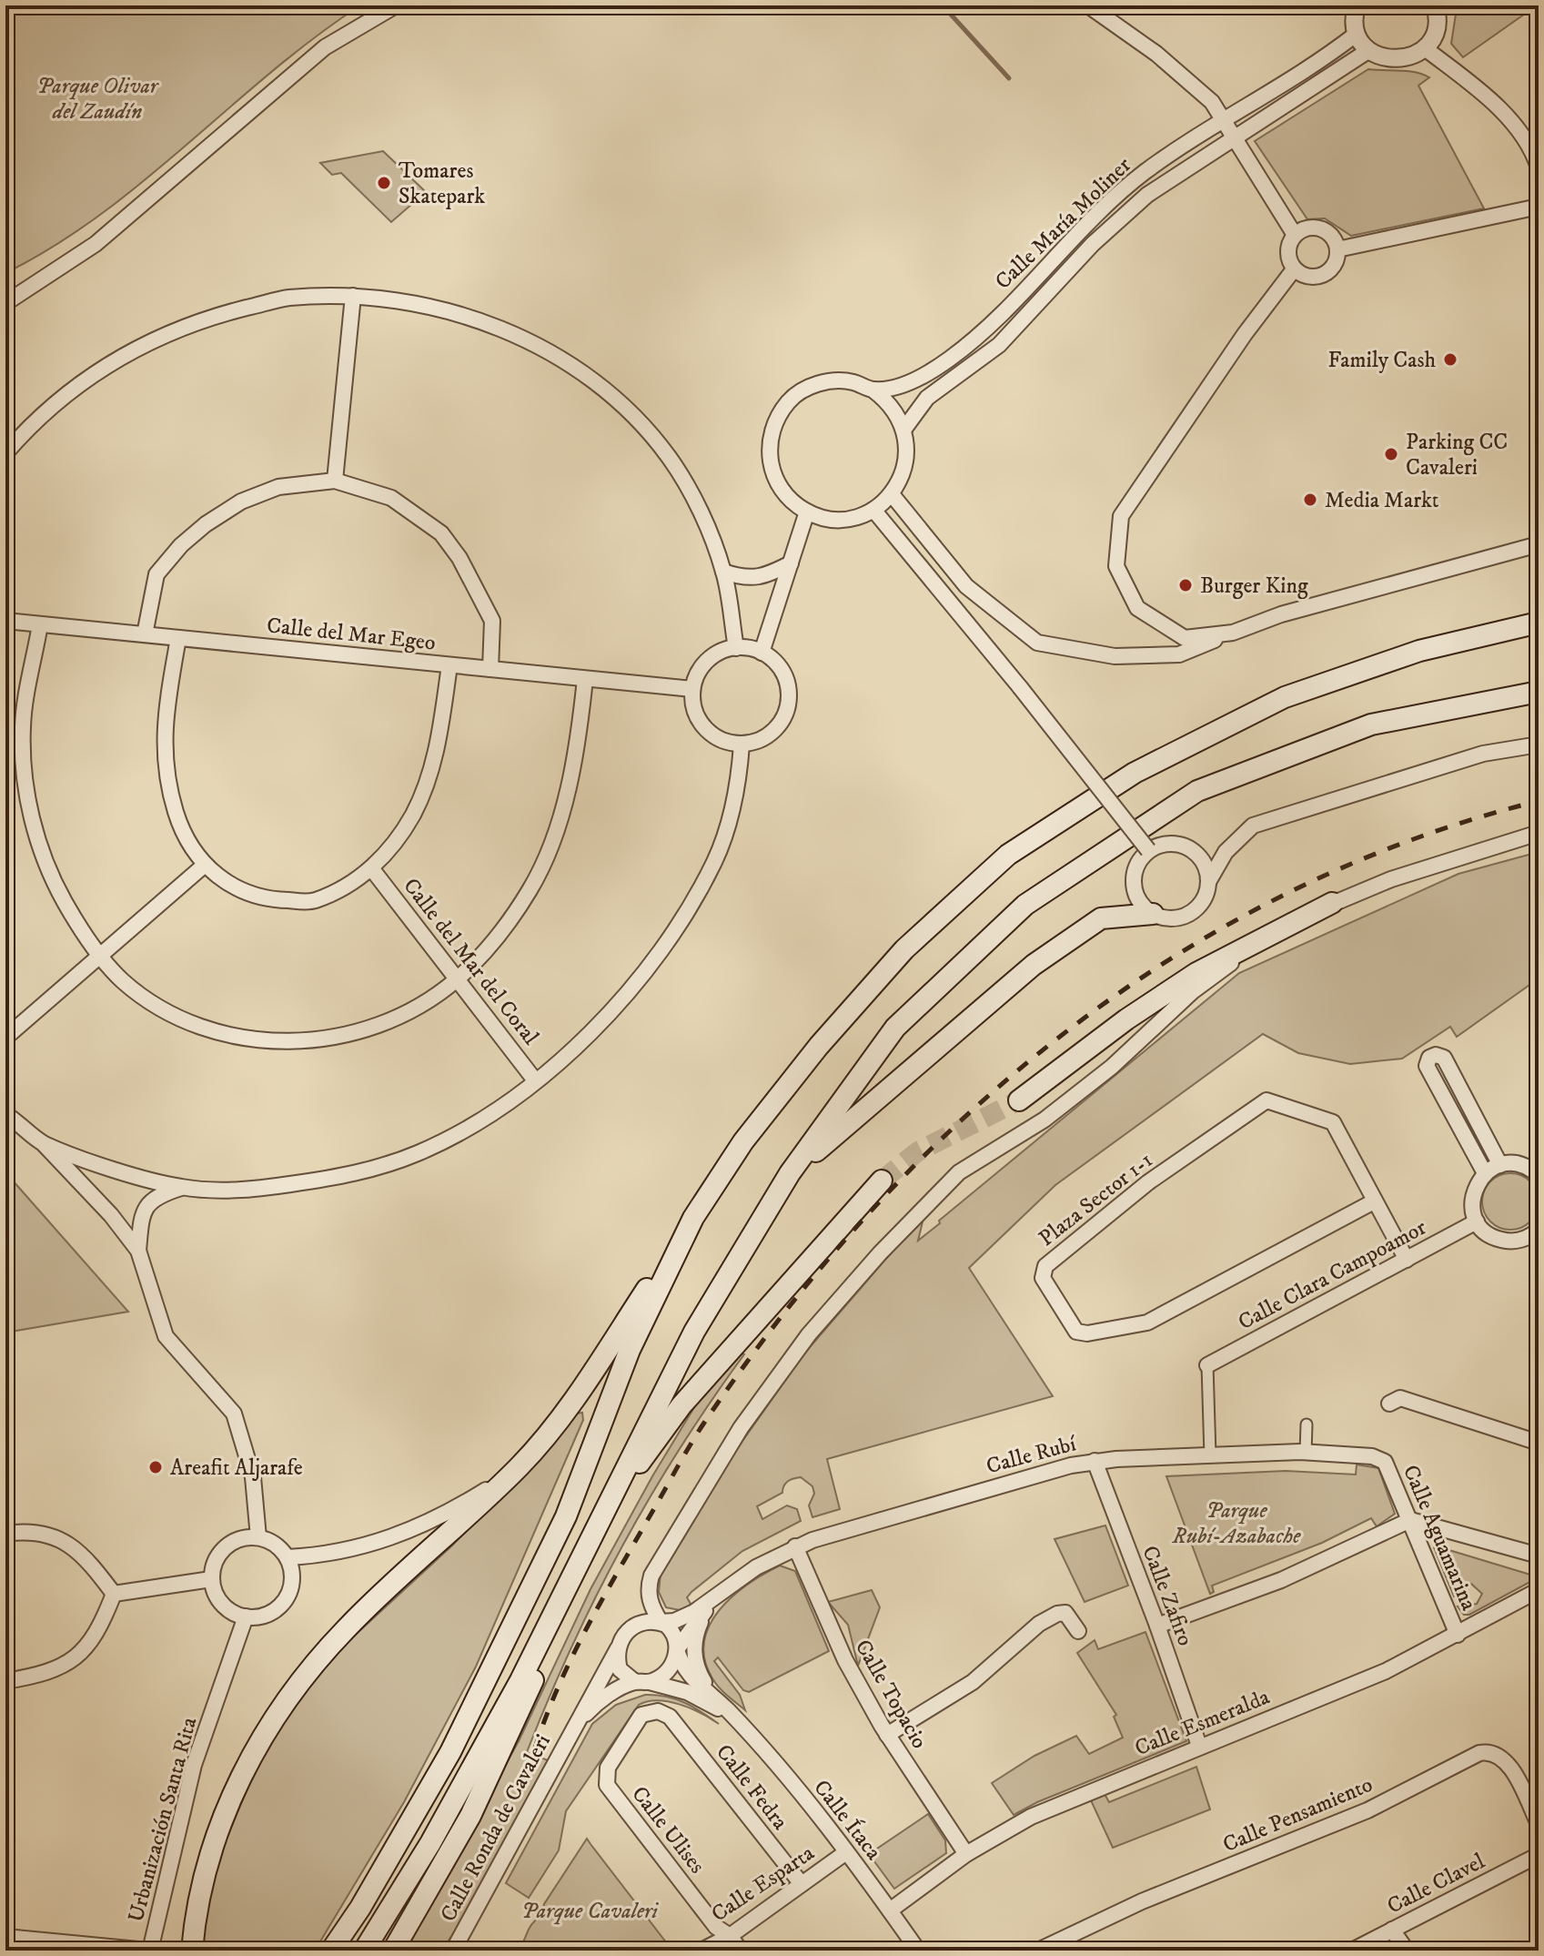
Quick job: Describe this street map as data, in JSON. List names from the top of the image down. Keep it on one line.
{"streets":{"street":["Calle María Moliner","Calle del Mar Egeo","Calle del Mar del Coral","Plaza Sector 1-1","Calle Clara Campoamor","Calle Rubí","Calle Aguamarina","Calle Zafiro","Calle Topacio","Calle Esmeralda","Calle Fedra","Calle Pensamiento","Urbanización Santa Rita","Calle Ítaca","Calle Ronda de Cavaleri","Calle Ulises","Calle Esparta","Calle Clavel"]},"crossings":[["Plaza Sector 1-1","Calle Clara Campoamor"],["Calle Rubí","Calle Aguamarina"],["Calle Rubí","Calle Zafiro"],["Calle Rubí","Calle Topacio"],["Calle Rubí","Calle Ítaca"],["Calle Rubí","Calle Ronda de Cavaleri"],["Calle Aguamarina","Calle Esmeralda"],["Calle Zafiro","Calle Esmeralda"],["Calle Topacio","Calle Esmeralda"],["Calle Esmeralda","Calle Ítaca"],["Calle Fedra","Calle Ulises"],["Calle Fedra","Calle Esparta"],["Calle Ítaca","Calle Ronda de Cavaleri"],["Calle Ítaca","Calle Esparta"],["Calle Ulises","Calle Esparta"]],"parks":["Parque Olivar del Zaudín","Parque Rubí-Azabache","Parque Cavaleri"],"places":["Tomares Skatepark","Family Cash","Parking CC Cavaleri","Media Markt","Burger King","Areafit Aljarafe"]}
